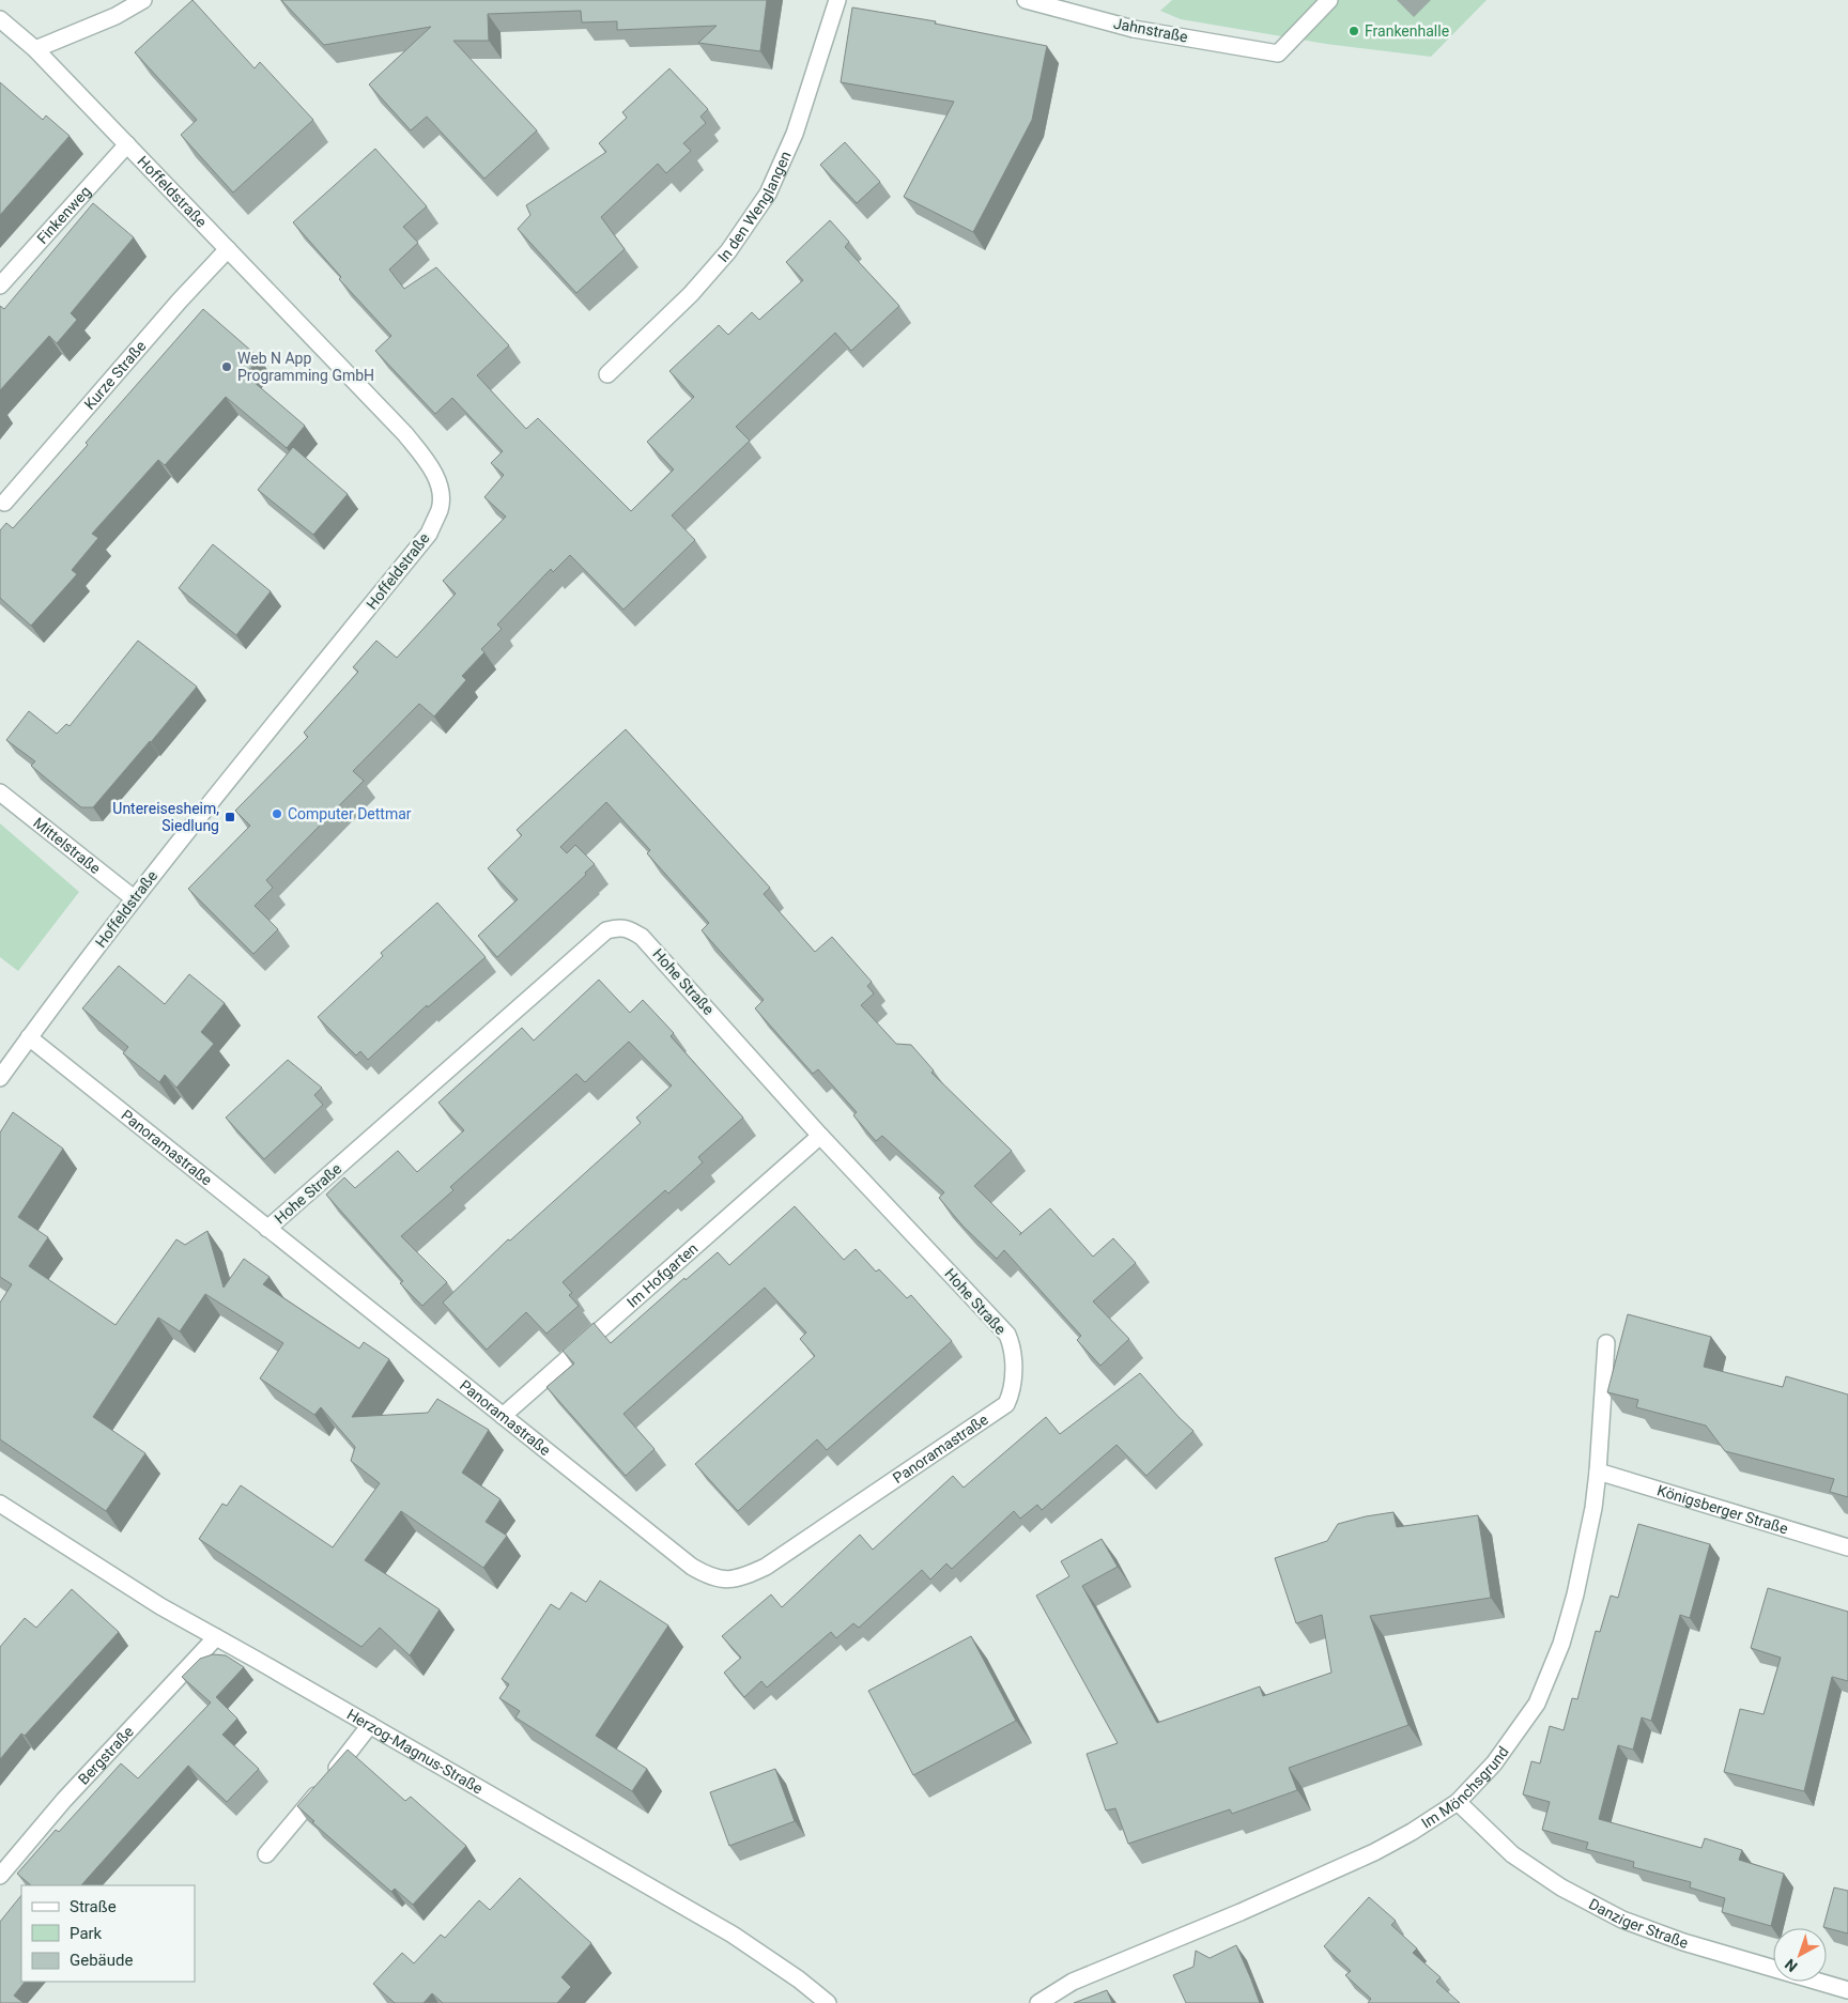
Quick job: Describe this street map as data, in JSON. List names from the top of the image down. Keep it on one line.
{"streets":{"street":["Jahnstraße","Hoffeldstraße","In den Wenglangen","Finkenweg","Kurze Straße","Mittelstraße","Hohe Straße","Panoramastraße","Im Hofgarten","Königsberger Straße","Herzog-Magnus-Straße","Bergstraße","Im Mönchsgrund","Danziger Straße"]},"crossings":[["Hoffeldstraße","Finkenweg"],["Hoffeldstraße","Kurze Straße"],["Hoffeldstraße","Mittelstraße"],["Hoffeldstraße","Panoramastraße"],["Hohe Straße","Panoramastraße"],["Hohe Straße","Im Hofgarten"],["Panoramastraße","Im Hofgarten"],["Königsberger Straße","Im Mönchsgrund"],["Herzog-Magnus-Straße","Bergstraße"],["Im Mönchsgrund","Danziger Straße"]],"places":{"other":["Frankenhalle","Web N App Programming GmbH","Computer Dettmar"],"transit":["Untereisesheim, Siedlung"]},"legend":["Straße","Park","Gebäude"],"north":"bottom left"}
